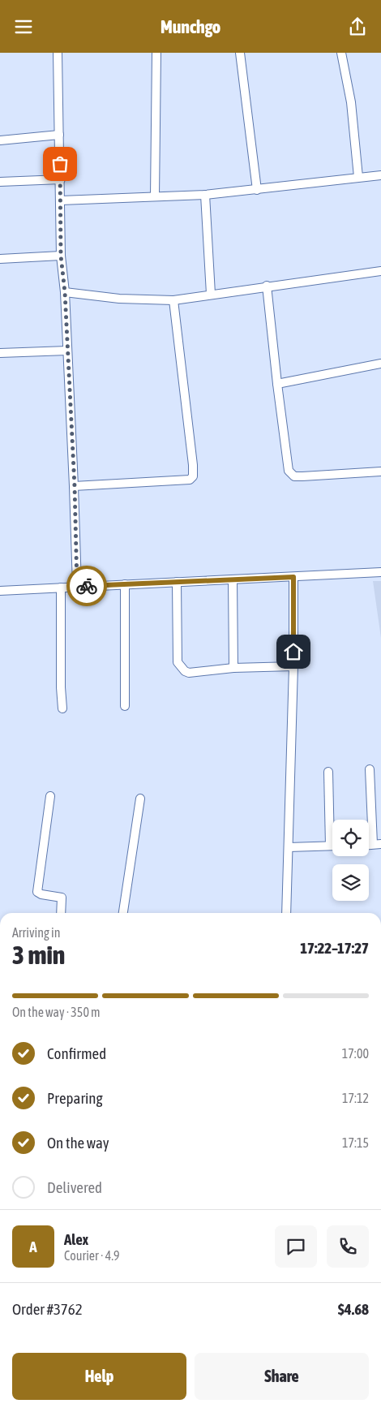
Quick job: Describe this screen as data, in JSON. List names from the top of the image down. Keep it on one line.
{"page":{"header":"Munchgo","heading":["3 min","Arriving in","17:22–17:27"],"panel":["Alex","Courier · 4.9","Order #3762","$4.68"],"bar":"On the way · 350 m","list":[["Confirmed","17:00"],["Preparing","17:12"],["On the way","17:15"],"Delivered"],"round":"A","buttons":["Help","Share"]}}
